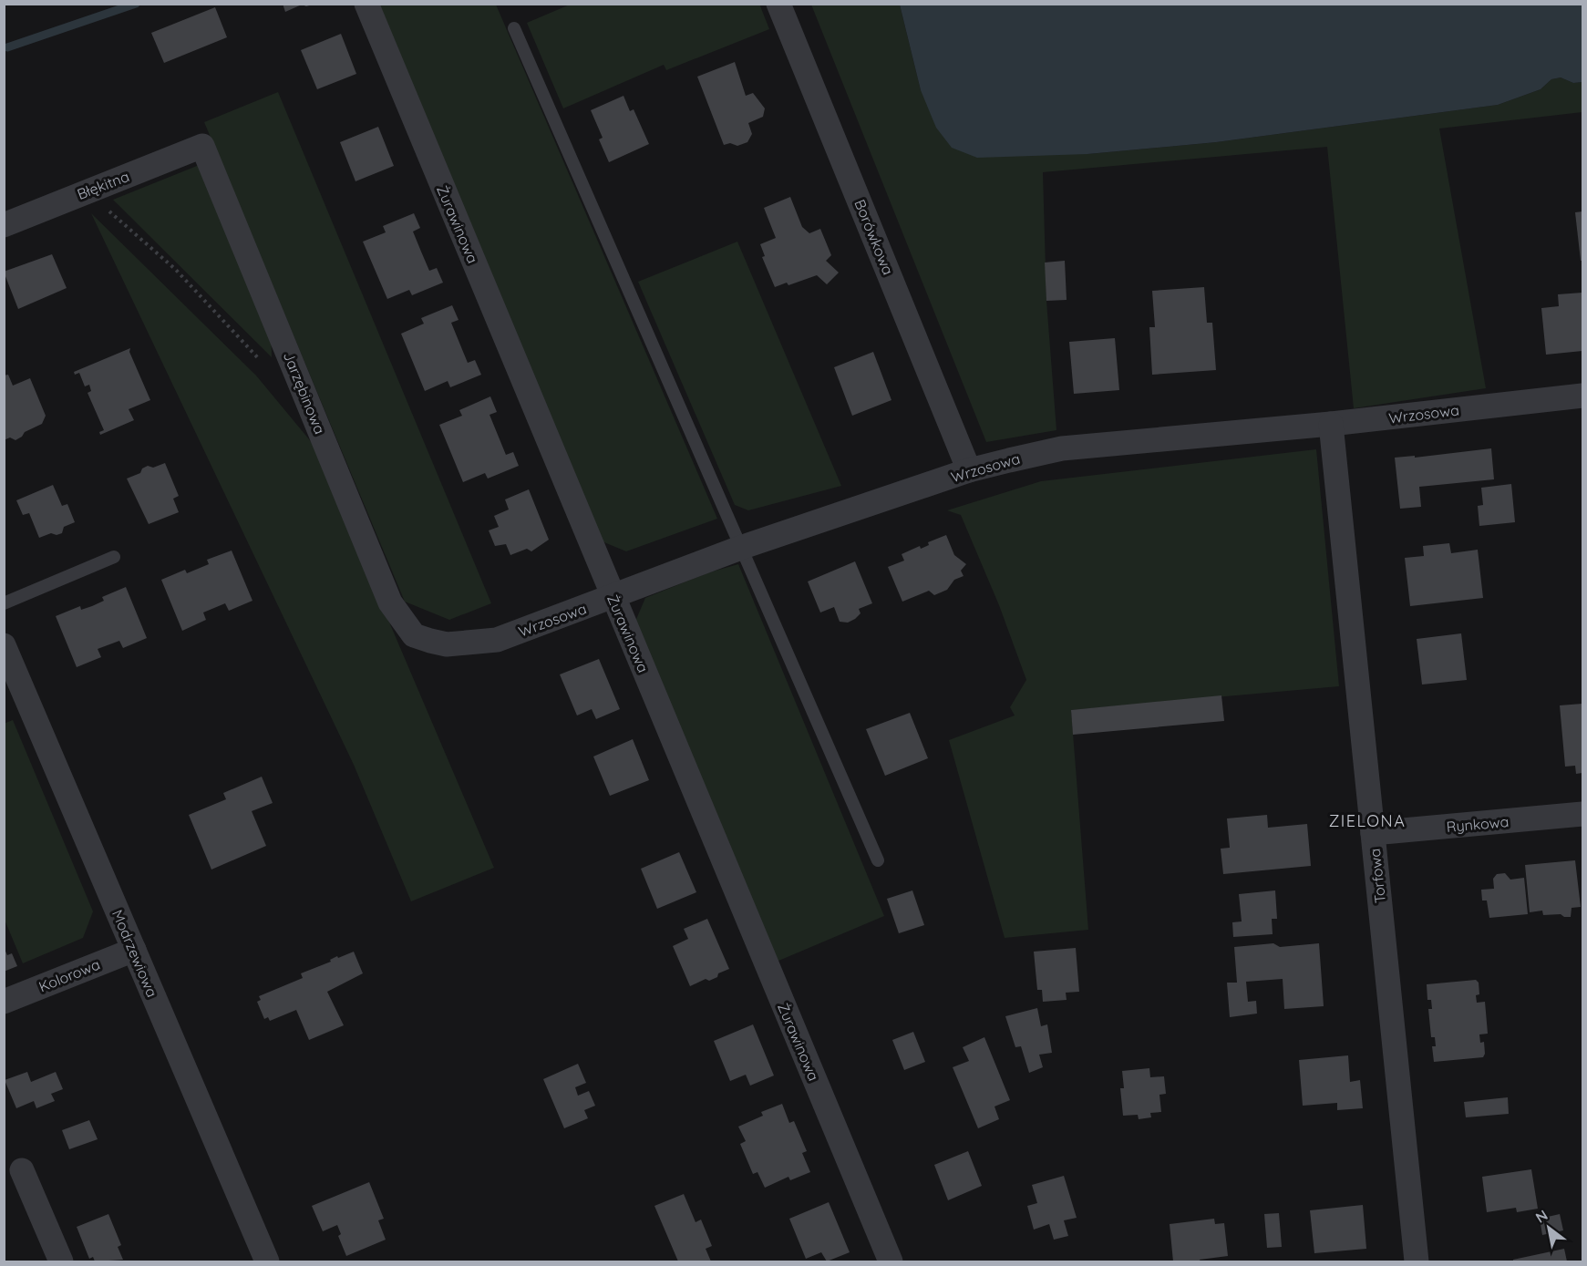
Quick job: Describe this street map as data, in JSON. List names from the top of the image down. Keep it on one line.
{"streets":{"street":["Błękitna","Żurawinowa","Borówkowa","Jarzębinowa","Wrzosowa","Rynkowa","Torfowa","Modrzewiowa","Kolorowa"]},"crossings":[["Błękitna","Jarzębinowa"],["Żurawinowa","Wrzosowa"],["Borówkowa","Wrzosowa"],["Jarzębinowa","Wrzosowa"],["Wrzosowa","Torfowa"],["Rynkowa","Torfowa"],["Modrzewiowa","Kolorowa"]],"districts":["ZIELONA"],"north":"top left"}
